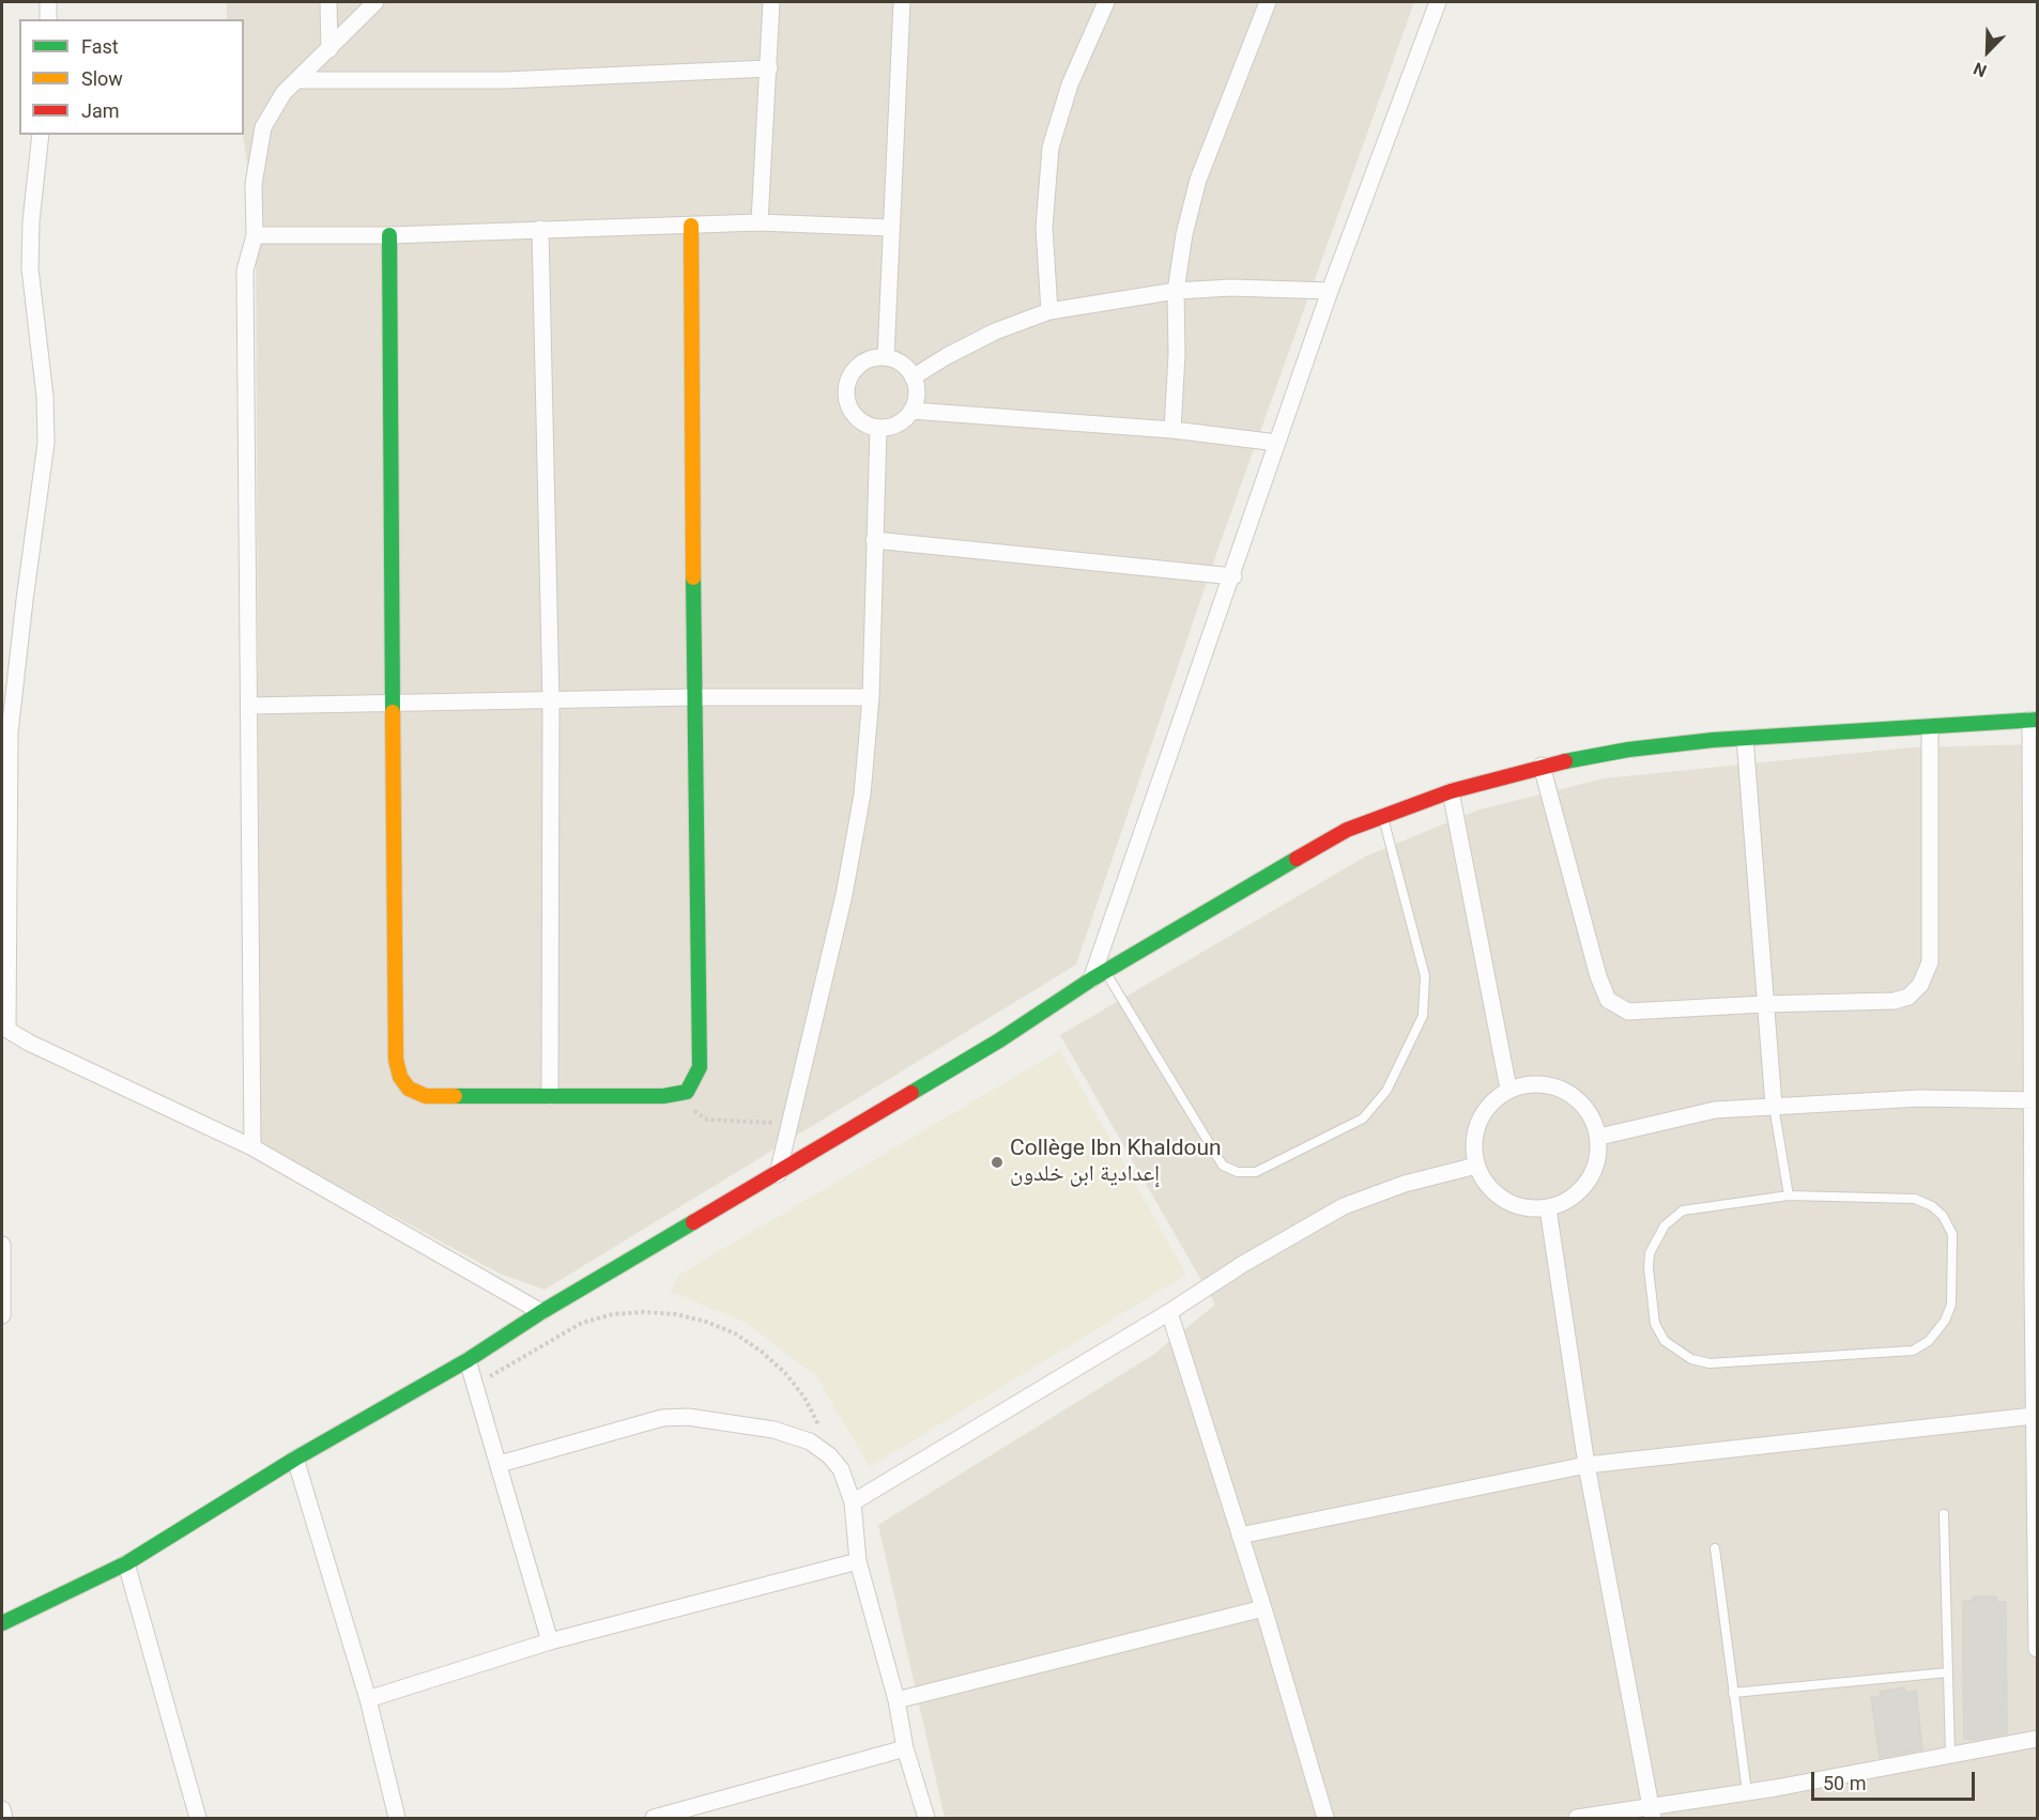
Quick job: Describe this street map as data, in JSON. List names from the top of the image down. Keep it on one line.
{"places":["Collège Ibn Khaldoun إعدادية ابن خلدون"],"legend":["Fast","Slow","Jam"],"scale_bar":"50 m","north":"bottom left"}
